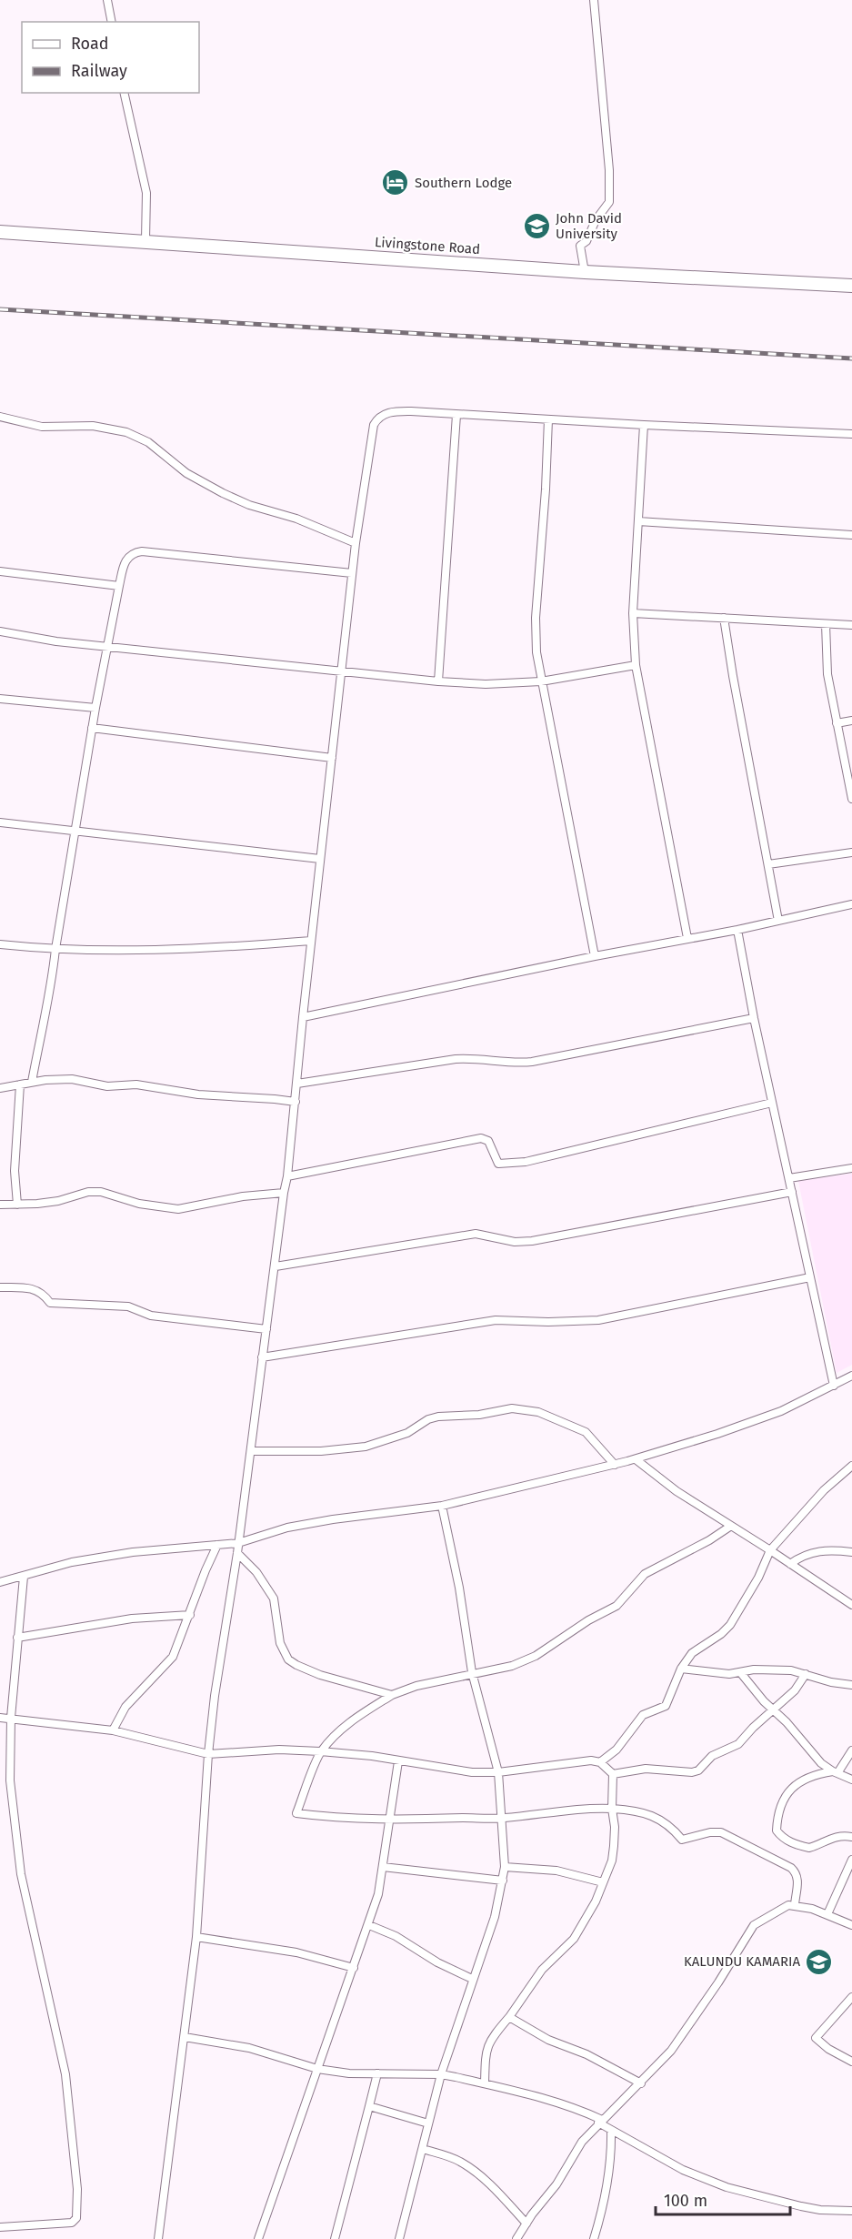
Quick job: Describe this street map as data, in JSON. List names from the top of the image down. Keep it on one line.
{"streets":{"highway":["Livingstone Road"]},"places":{"hotel":["Southern Lodge"],"school or university":["John David University","KALUNDU KAMARIA"]},"legend":["Road","Railway"],"scale_bar":"100 m"}
